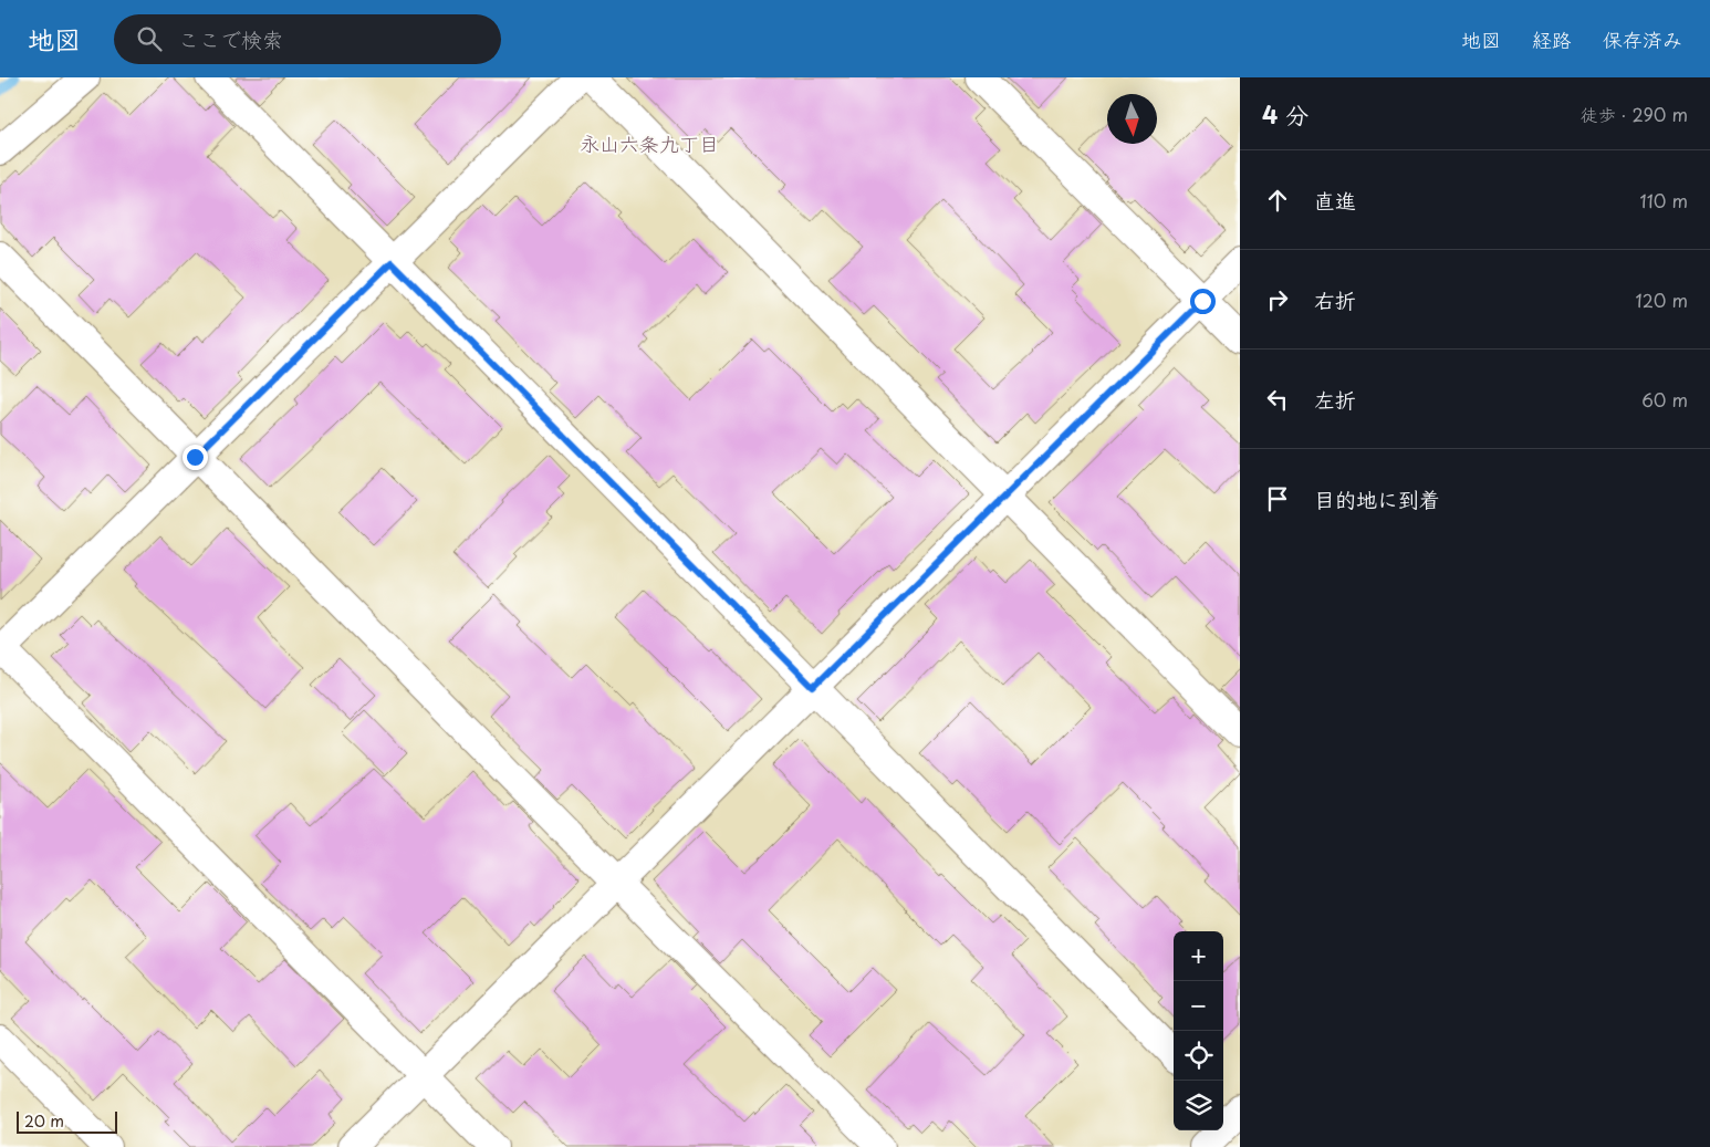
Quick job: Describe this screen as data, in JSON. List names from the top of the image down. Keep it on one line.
{"districts":["永山六条九丁目"],"scale_bar":"20 m","north":"bottom","page":{"header":"地図","search":"ここで検索","nav":["地図","経路","保存済み"],"heading":["4 分","徒歩 · 290 m"],"list":[["直進","110 m"],["右折","120 m"],["左折","60 m"],"目的地に到着"],"map_buttons":["+","−"],"scale":"20 m"}}
